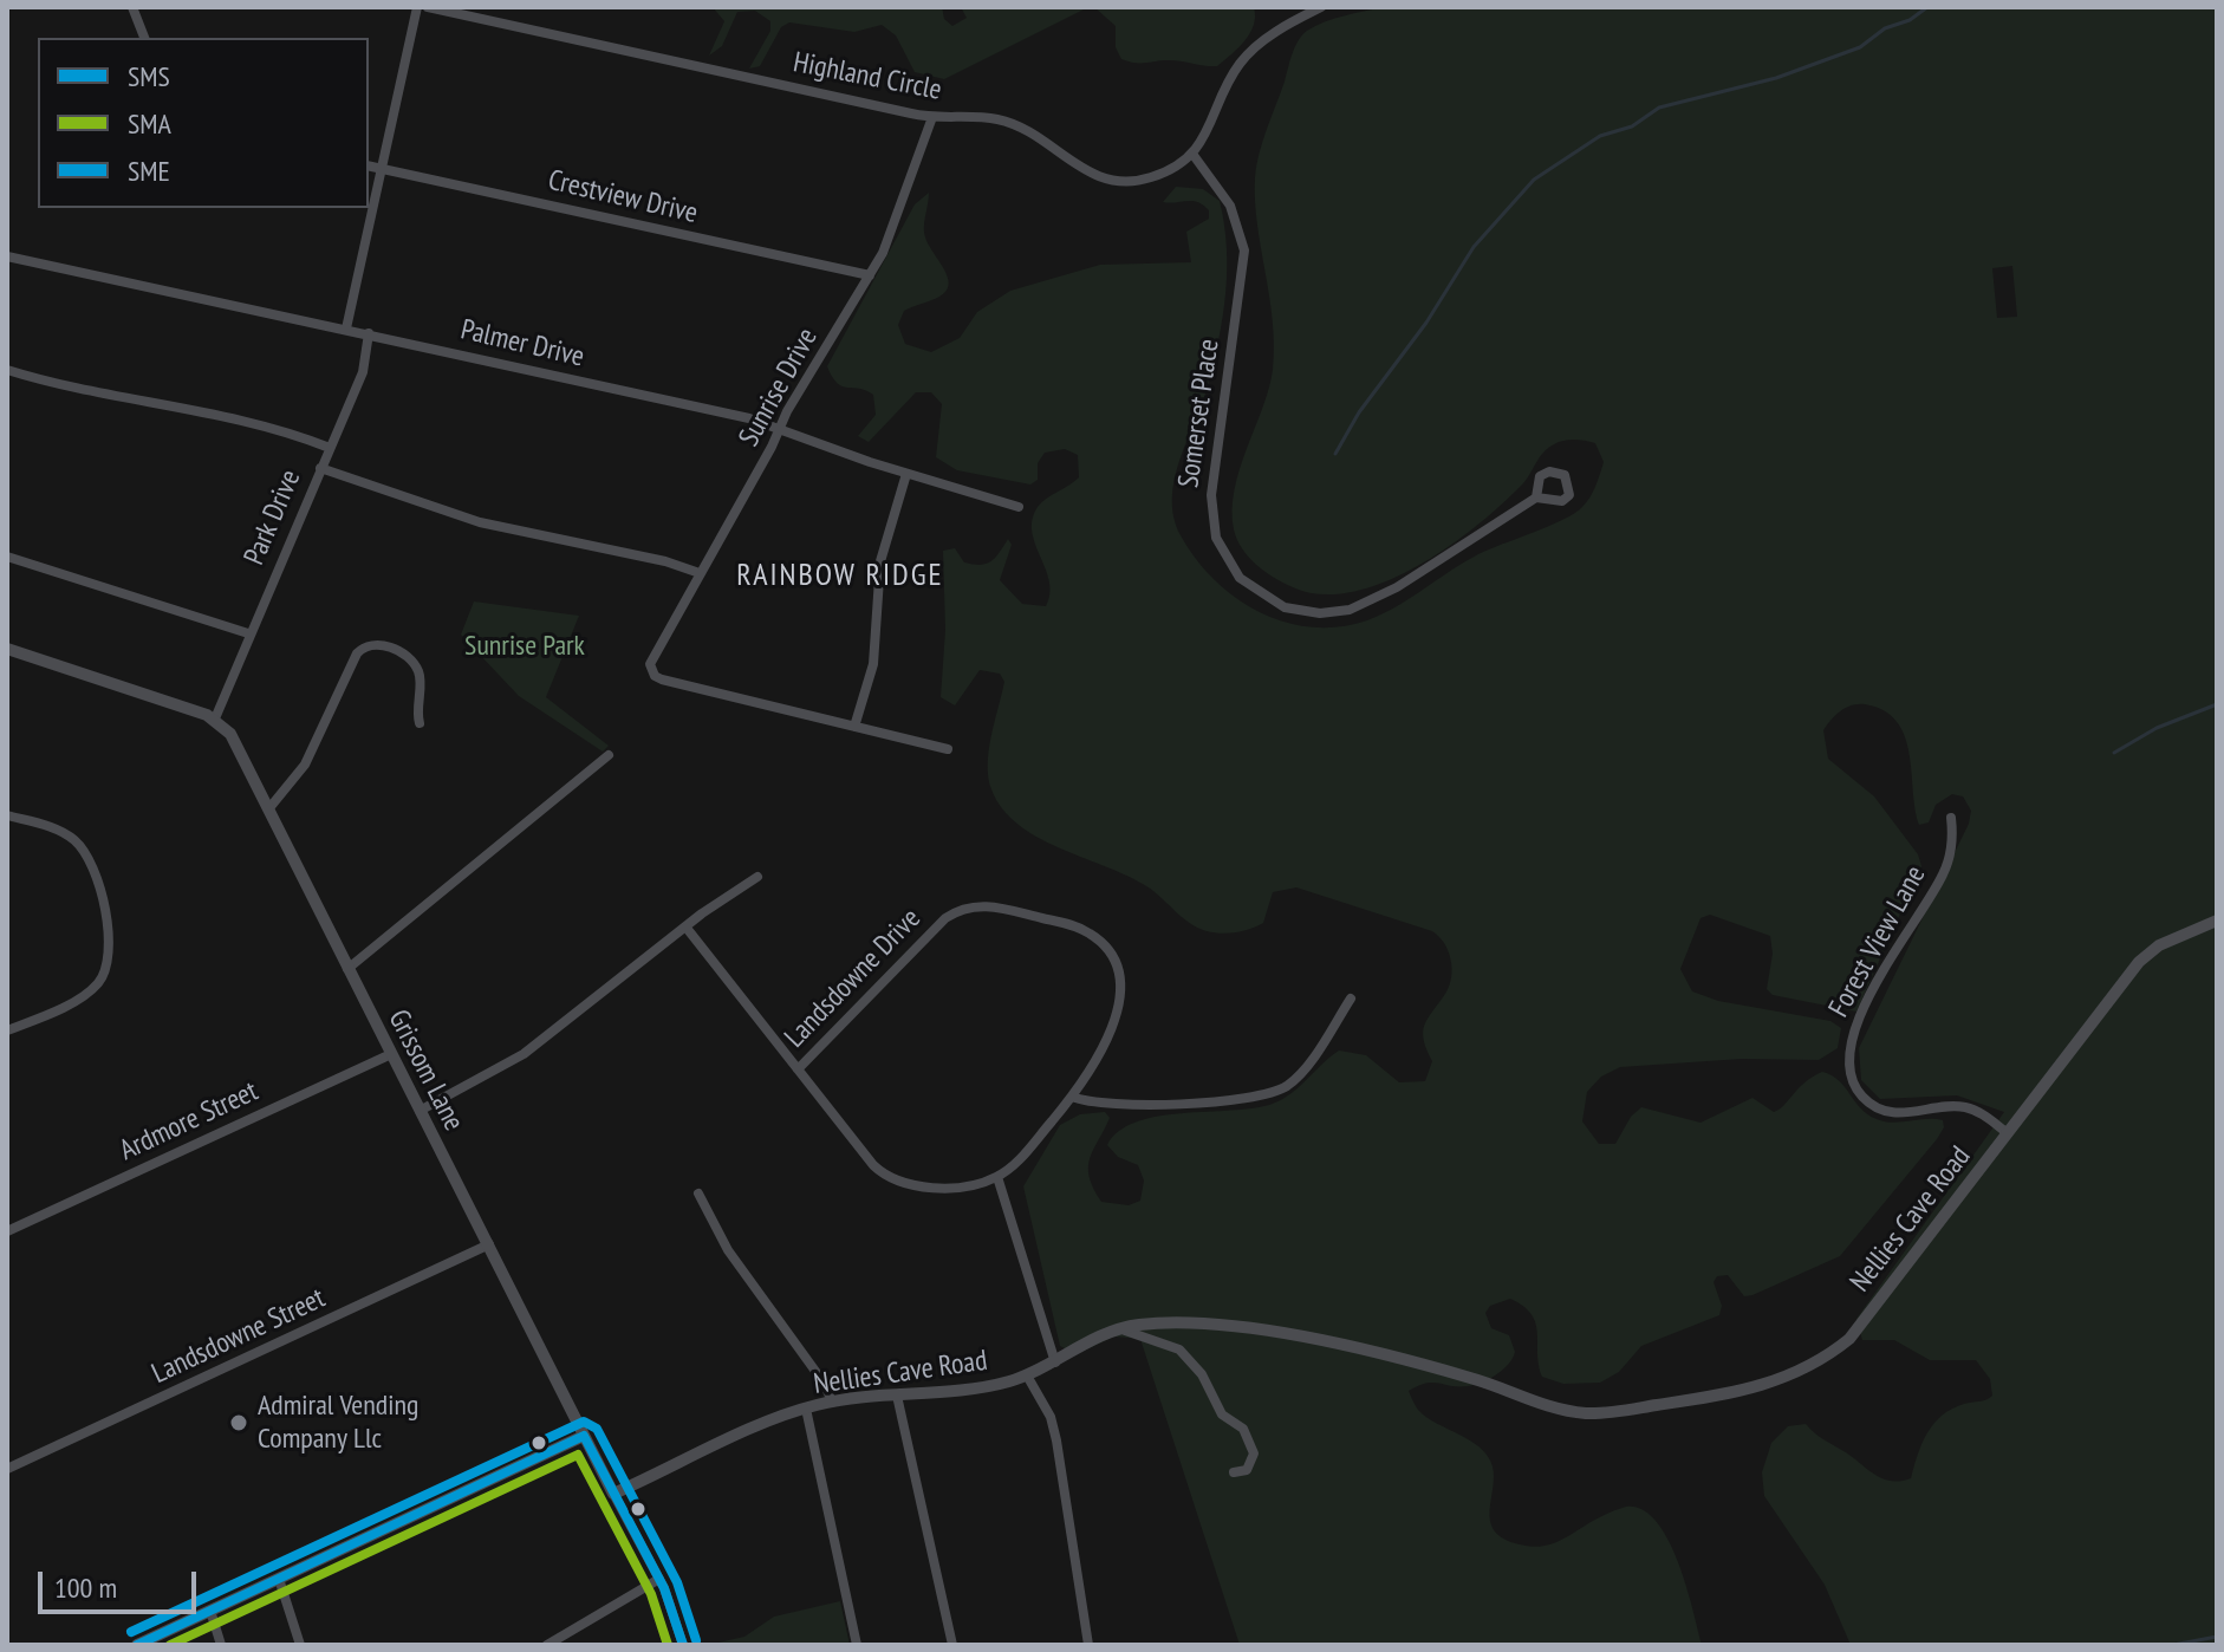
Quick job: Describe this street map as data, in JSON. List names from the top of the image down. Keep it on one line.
{"streets":{"street":["Highland Circle","Crestview Drive","Palmer Drive","Sunrise Drive","Somerset Place","Park Drive","Forest View Lane","Landsdowne Drive","Grissom Lane","Ardmore Street","Nellies Cave Road","Landsdowne Street"]},"crossings":[["Highland Circle","Sunrise Drive"],["Highland Circle","Somerset Place"],["Crestview Drive","Sunrise Drive"],["Palmer Drive","Sunrise Drive"],["Palmer Drive","Park Drive"],["Park Drive","Grissom Lane"],["Forest View Lane","Nellies Cave Road"],["Grissom Lane","Ardmore Street"],["Grissom Lane","Nellies Cave Road"],["Grissom Lane","Landsdowne Street"]],"districts":["RAINBOW RIDGE"],"parks":["Sunrise Park"],"places":["Admiral Vending Company Llc"],"lines":["transit line SME","transit line SMS","transit line SMA"],"legend":["SMS","SMA","SME"],"scale_bar":"100 m"}
